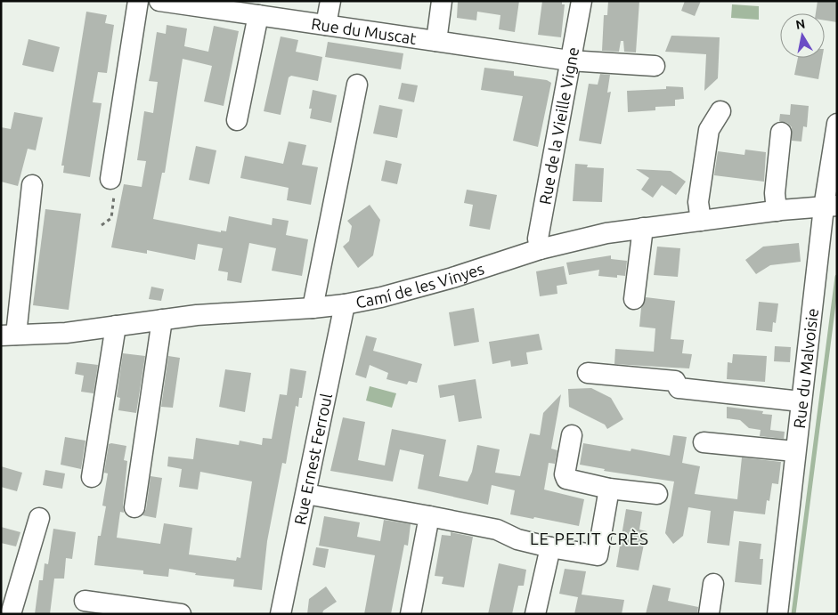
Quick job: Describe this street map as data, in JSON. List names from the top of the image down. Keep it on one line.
{"streets":{"street":["Rue du Muscat","Rue de la Vieille Vigne","Camí de les Vinyes","Rue du Malvoisie","Rue Ernest Ferroul"]},"crossings":[["Rue du Muscat","Rue de la Vieille Vigne"],["Rue de la Vieille Vigne","Camí de les Vinyes"],["Camí de les Vinyes","Rue du Malvoisie"],["Camí de les Vinyes","Rue Ernest Ferroul"]],"districts":["LE PETIT CRÈS"],"north":"top"}
